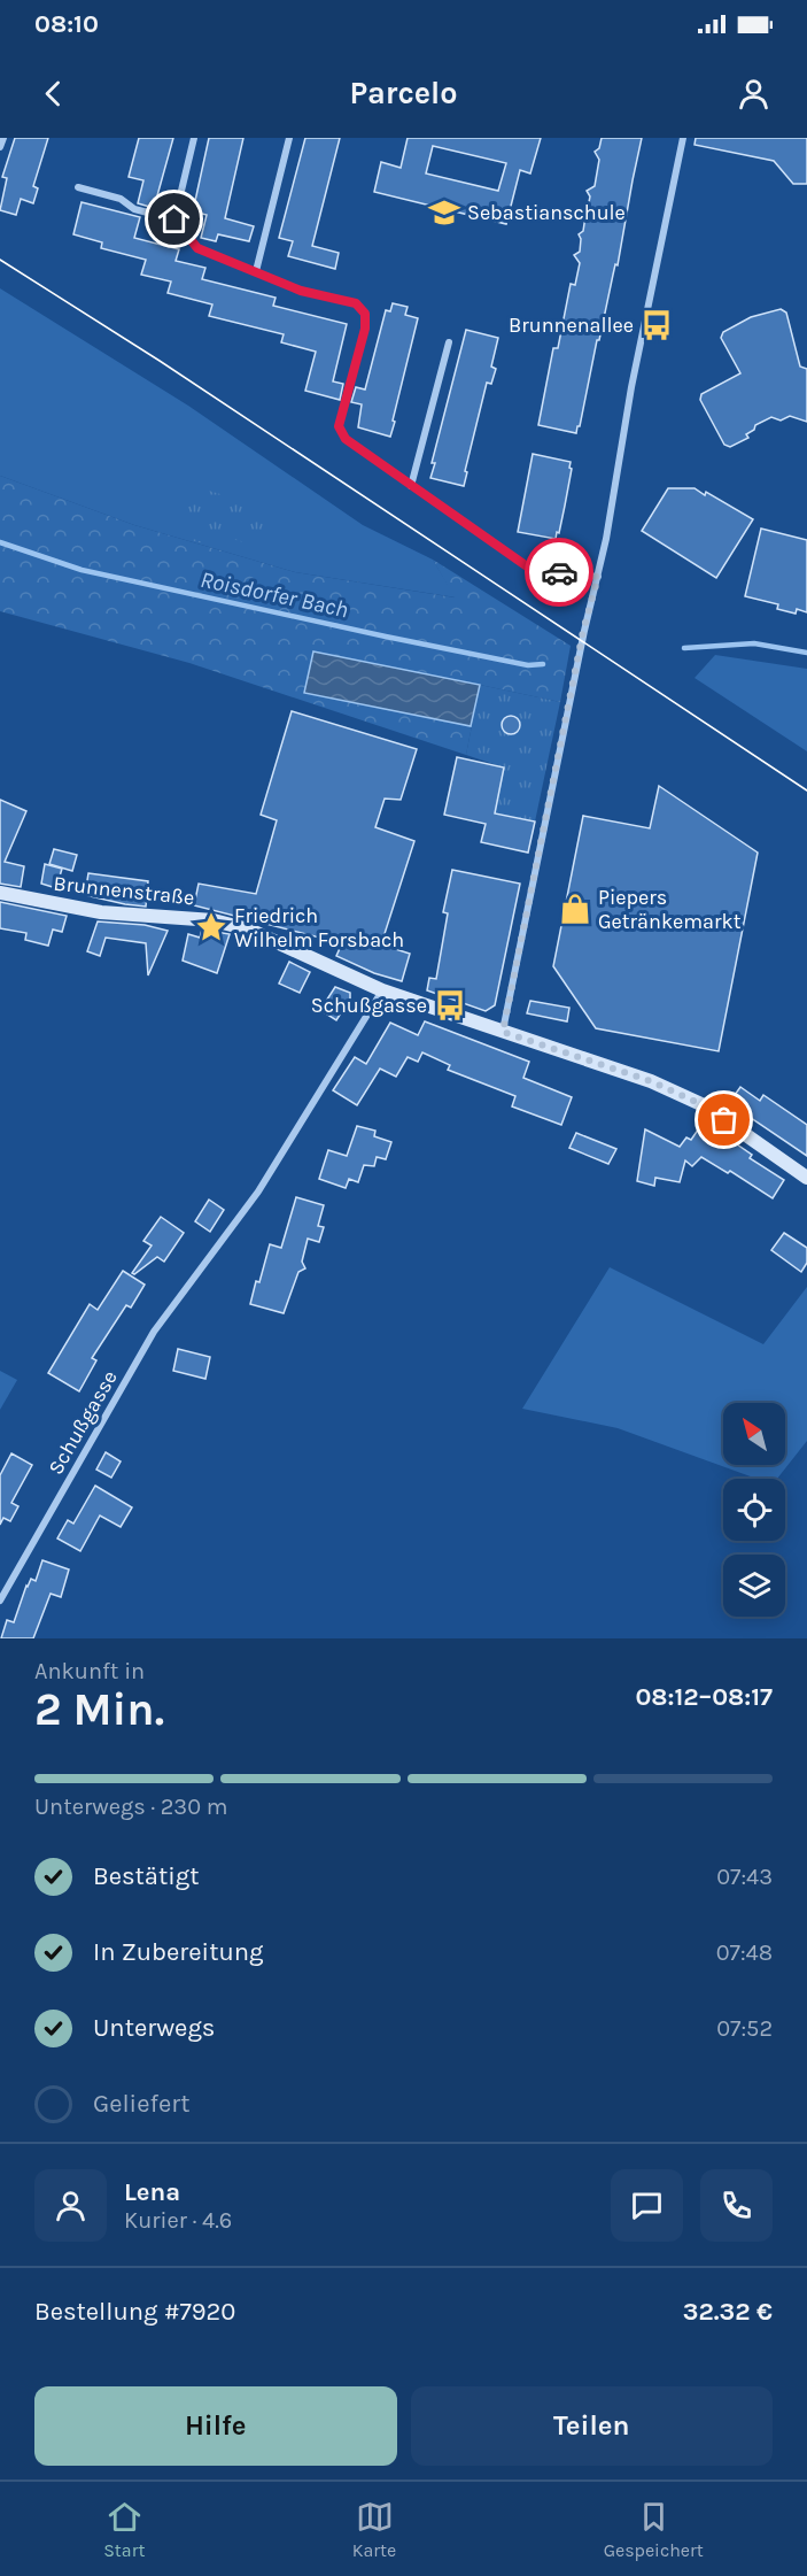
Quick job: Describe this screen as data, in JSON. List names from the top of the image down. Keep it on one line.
{"streets":{"street":["Brunnenstraße","Schußgasse"]},"crossings":[["Brunnenstraße","Schußgasse"]],"water":["Roisdorfer Bach"],"places":{"school or university":["Sebastianschule"],"bus stop":["Brunnenallee","Schußgasse"],"shop":["Piepers Getränkemarkt"],"place":["Friedrich Wilhelm Forsbach"]},"north":"top left","page":{"status":"08:10","header":"Parcelo","heading":["2 Min.","Ankunft in","08:12–08:17"],"panel":["Lena","Kurier · 4.6","Bestellung #7920","32.32 €"],"bar":"Unterwegs · 230 m","list":[["Bestätigt","07:43"],["In Zubereitung","07:48"],["Unterwegs","07:52"],"Geliefert"],"buttons":["Hilfe","Teilen"],"tabs":["Start","Karte","Gespeichert"]}}
